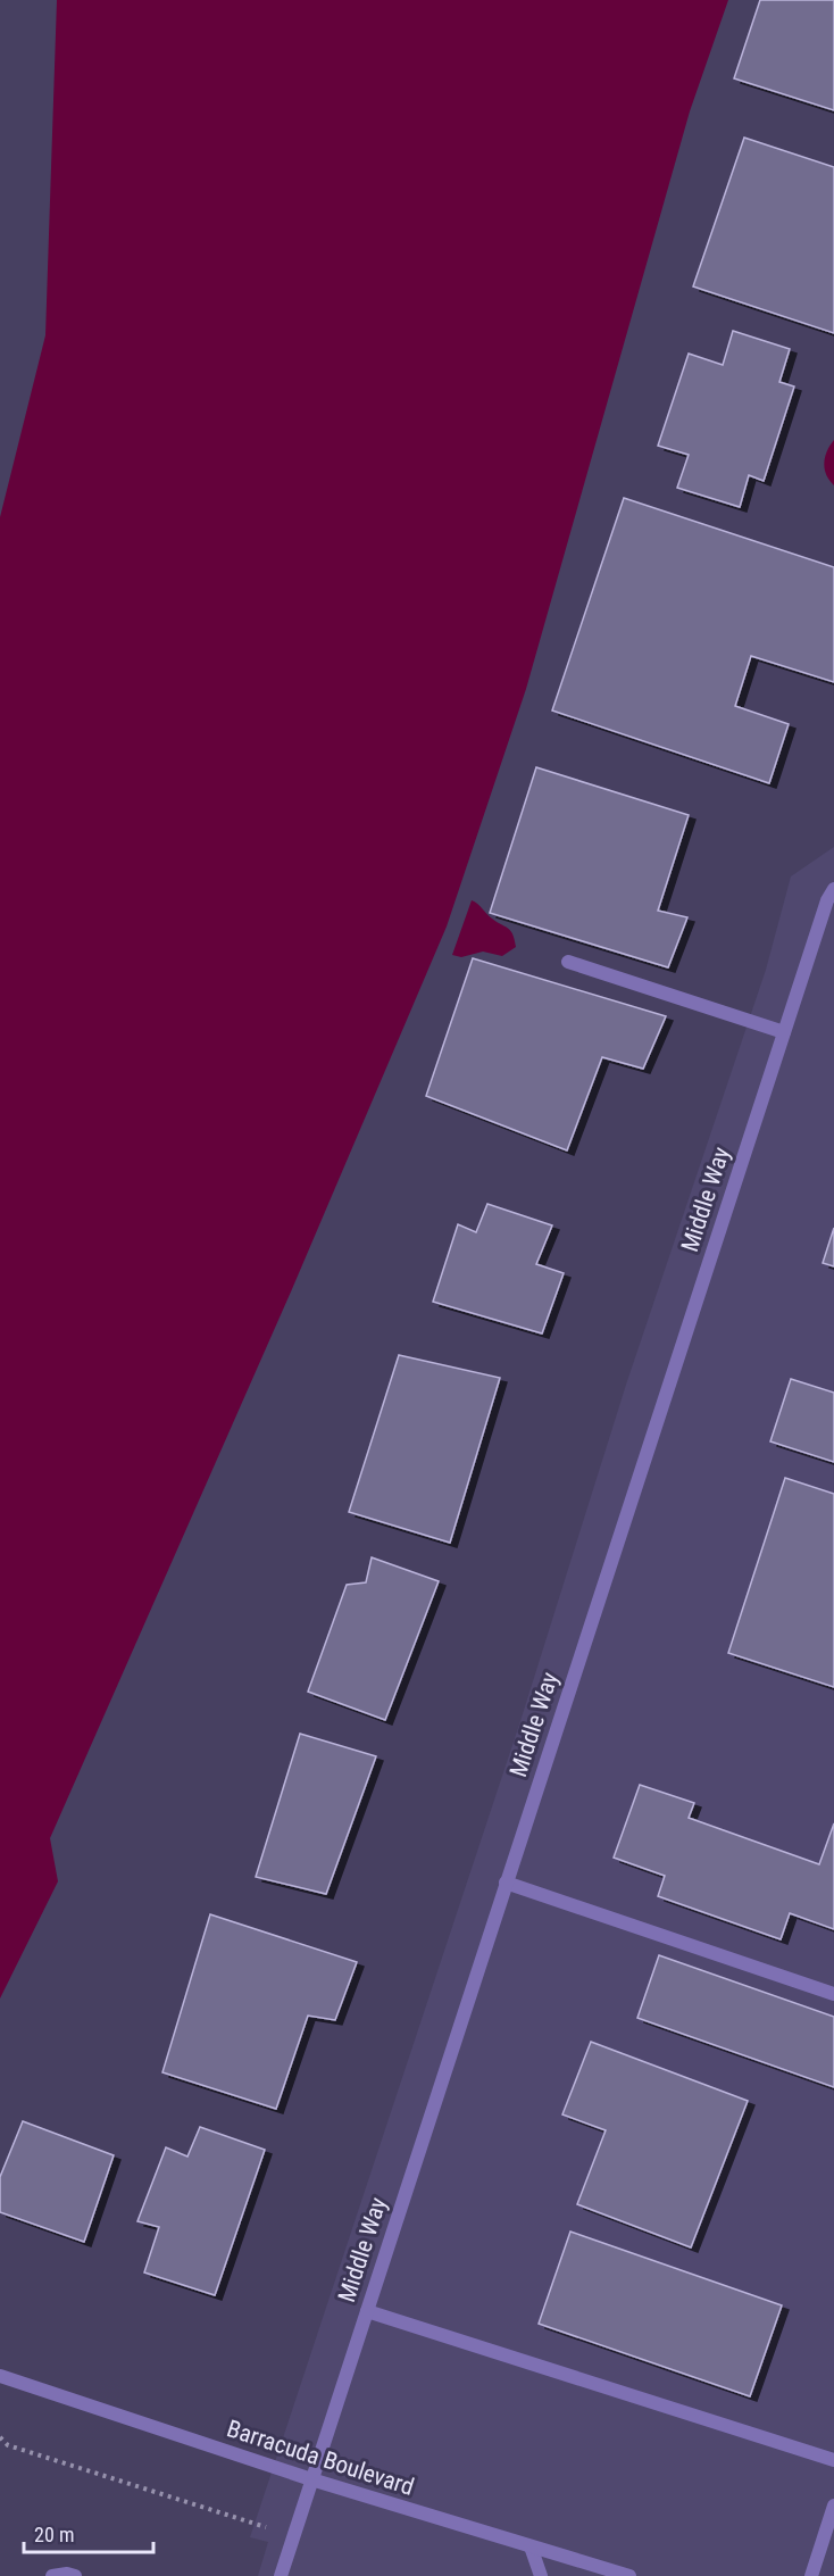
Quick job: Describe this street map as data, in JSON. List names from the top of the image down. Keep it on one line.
{"streets":{"street":["Middle Way","Barracuda Boulevard"]},"crossings":[["Middle Way","Barracuda Boulevard"]],"scale_bar":"20 m"}
